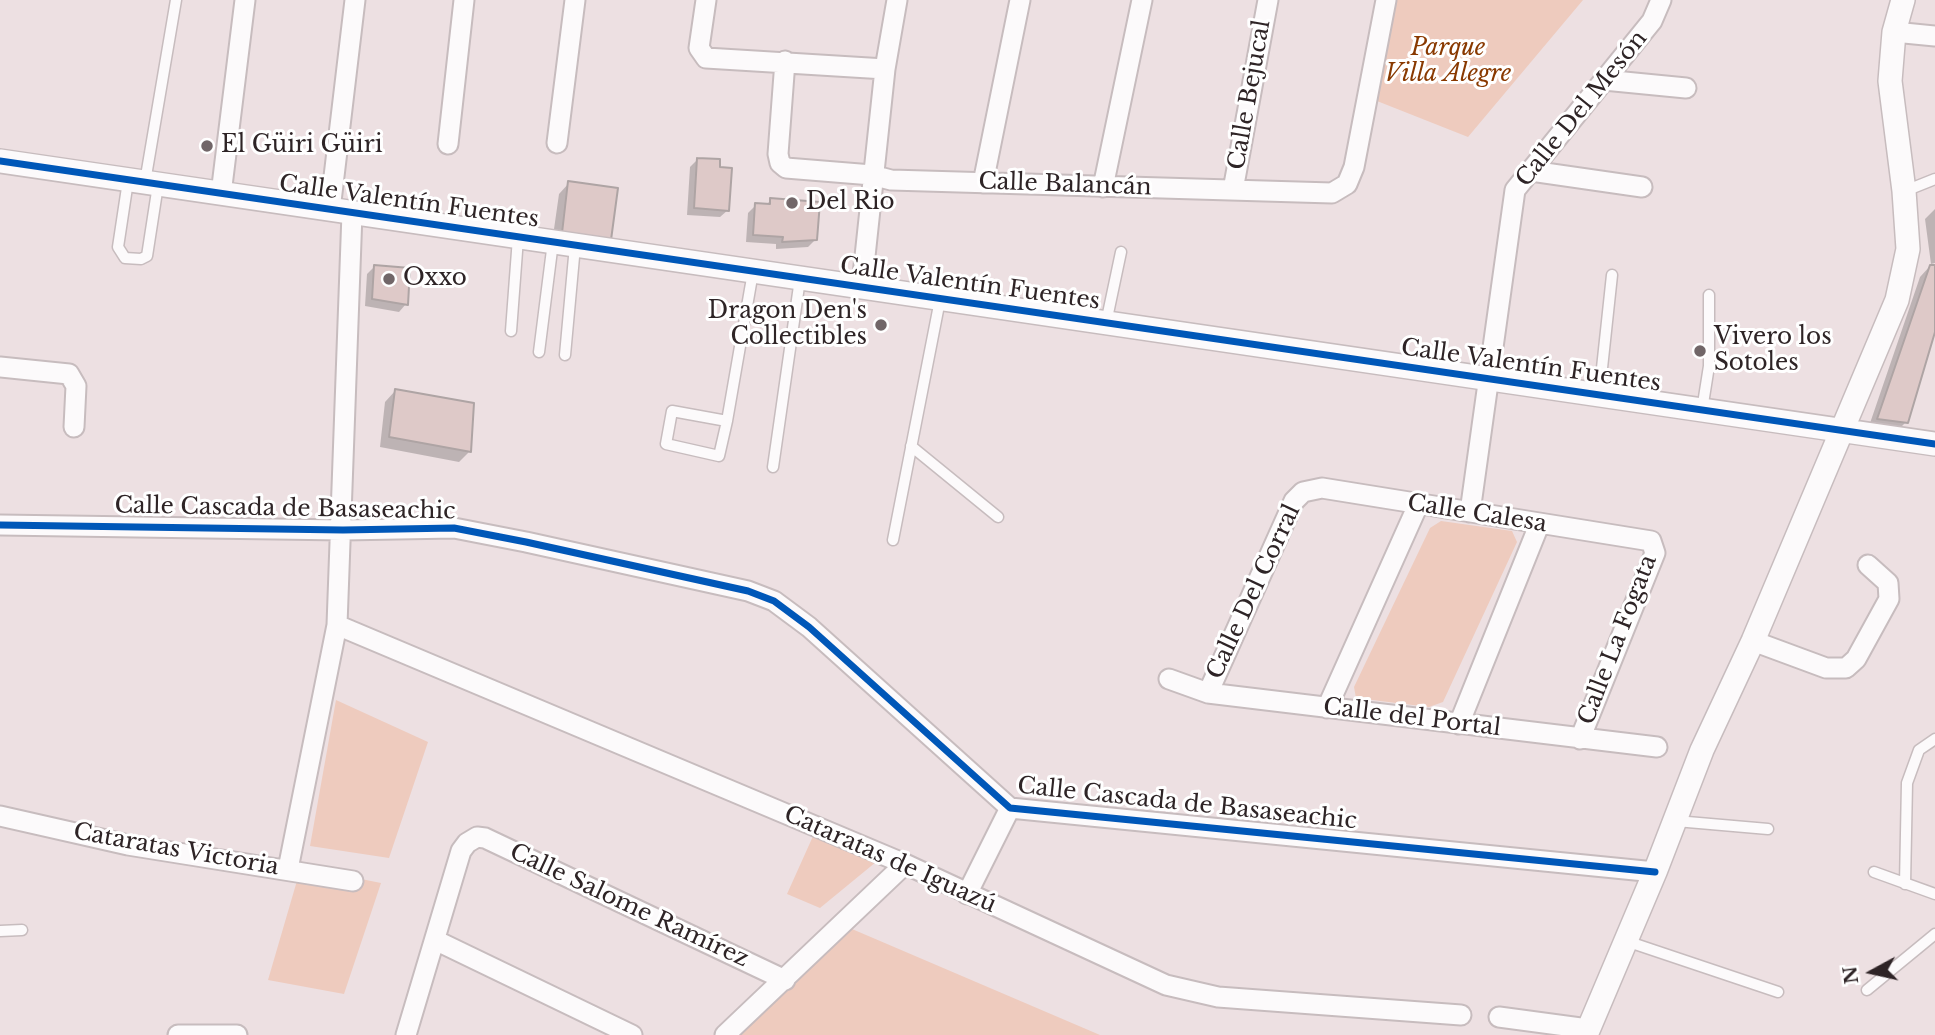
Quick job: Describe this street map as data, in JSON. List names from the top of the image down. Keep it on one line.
{"streets":{"street":["Calle Bejucal","Calle Del Mesón","Calle Balancán","Calle Valentín Fuentes","Calle Cascada de Basaseachic","Calle Calesa","Calle Del Corral","Calle La Fogata","Calle del Portal","Cataratas Victoria","Cataratas de Iguazú","Calle Salome Ramírez"]},"crossings":[["Calle Bejucal","Calle Balancán"],["Calle Del Mesón","Calle Valentín Fuentes"],["Calle Del Mesón","Calle Calesa"],["Calle Calesa","Calle Del Corral"],["Calle Calesa","Calle La Fogata"],["Calle Del Corral","Calle del Portal"],["Calle La Fogata","Calle del Portal"]],"parks":["Parque Villa Alegre"],"places":["El Güiri Güiri","Del Rio","Oxxo","Dragon Den's Collectibles","Vivero los Sotoles"],"north":"left"}
